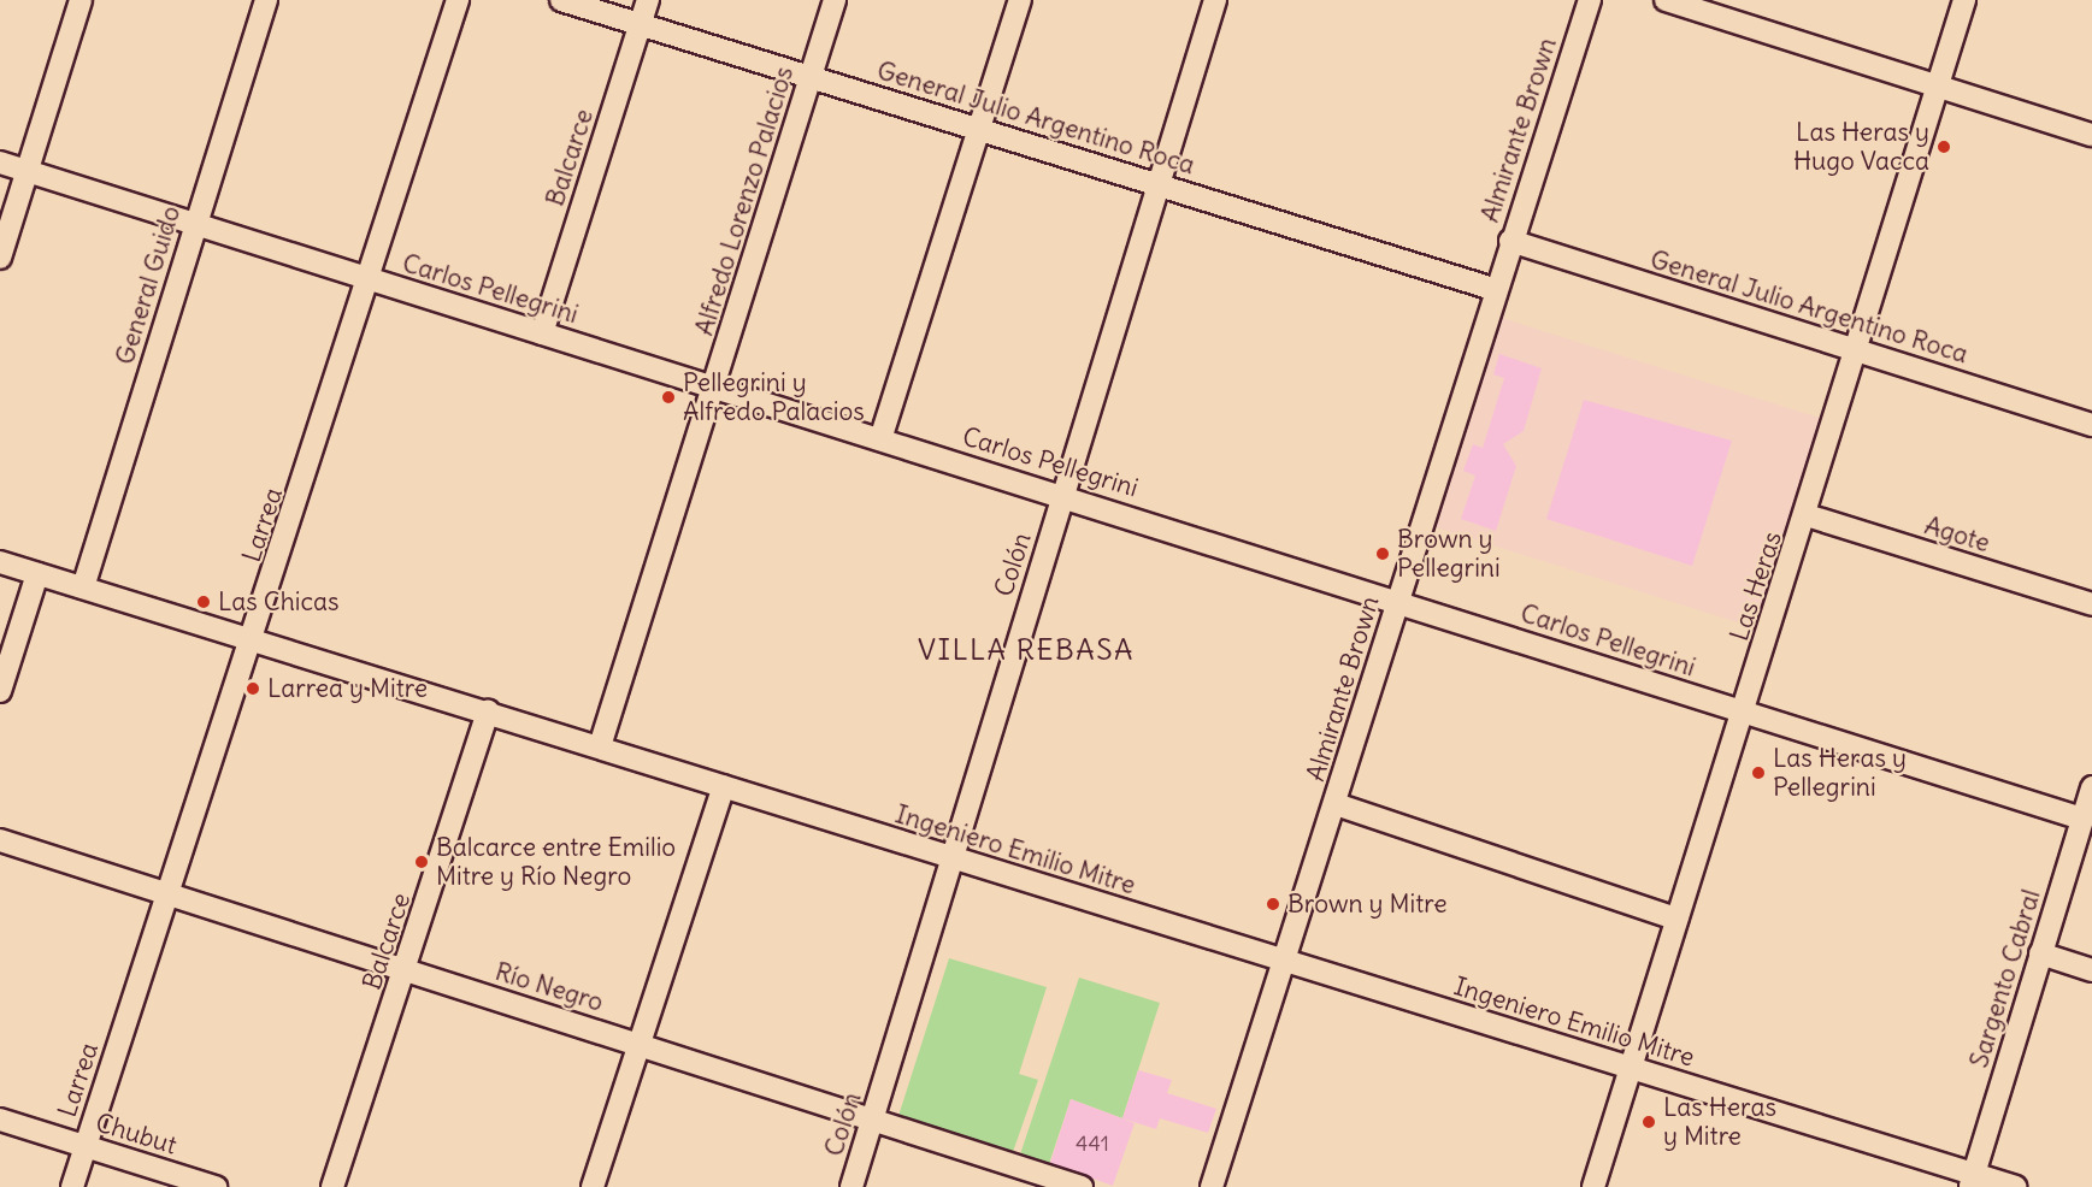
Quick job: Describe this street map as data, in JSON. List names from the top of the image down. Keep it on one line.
{"streets":{"street":["General Julio Argentino Roca","Almirante Brown","Balcarce","Alfredo Lorenzo Palacios","General Guido","Carlos Pellegrini","Larrea","Agote","Colón","Las Heras","Ingeniero Emilio Mitre","Sargento Cabral","Río Negro","Chubut"]},"crossings":[["General Julio Argentino Roca","Almirante Brown"],["General Julio Argentino Roca","Balcarce"],["General Julio Argentino Roca","Alfredo Lorenzo Palacios"],["General Julio Argentino Roca","Colón"],["General Julio Argentino Roca","Las Heras"],["Almirante Brown","Carlos Pellegrini"],["Almirante Brown","Ingeniero Emilio Mitre"],["Balcarce","Carlos Pellegrini"],["Balcarce","Ingeniero Emilio Mitre"],["Balcarce","Río Negro"],["Alfredo Lorenzo Palacios","Carlos Pellegrini"],["Alfredo Lorenzo Palacios","Ingeniero Emilio Mitre"],["General Guido","Carlos Pellegrini"],["General Guido","Ingeniero Emilio Mitre"],["Carlos Pellegrini","Larrea"],["Carlos Pellegrini","Colón"],["Carlos Pellegrini","Las Heras"],["Carlos Pellegrini","Sargento Cabral"],["Larrea","Ingeniero Emilio Mitre"],["Larrea","Río Negro"],["Larrea","Chubut"],["Agote","Las Heras"],["Colón","Ingeniero Emilio Mitre"],["Colón","Río Negro"],["Las Heras","Ingeniero Emilio Mitre"],["Ingeniero Emilio Mitre","Sargento Cabral"]],"districts":["VILLA REBASA"],"places":["Las Heras y Hugo Vacca","Pellegrini y Alfredo Palacios","Brown y Pellegrini","Las Chicas","Larrea y Mitre","Las Heras y Pellegrini","Balcarce entre Emilio Mitre y Río Negro","Brown y Mitre","Las Heras y Mitre"],"house_numbers":["441"]}
